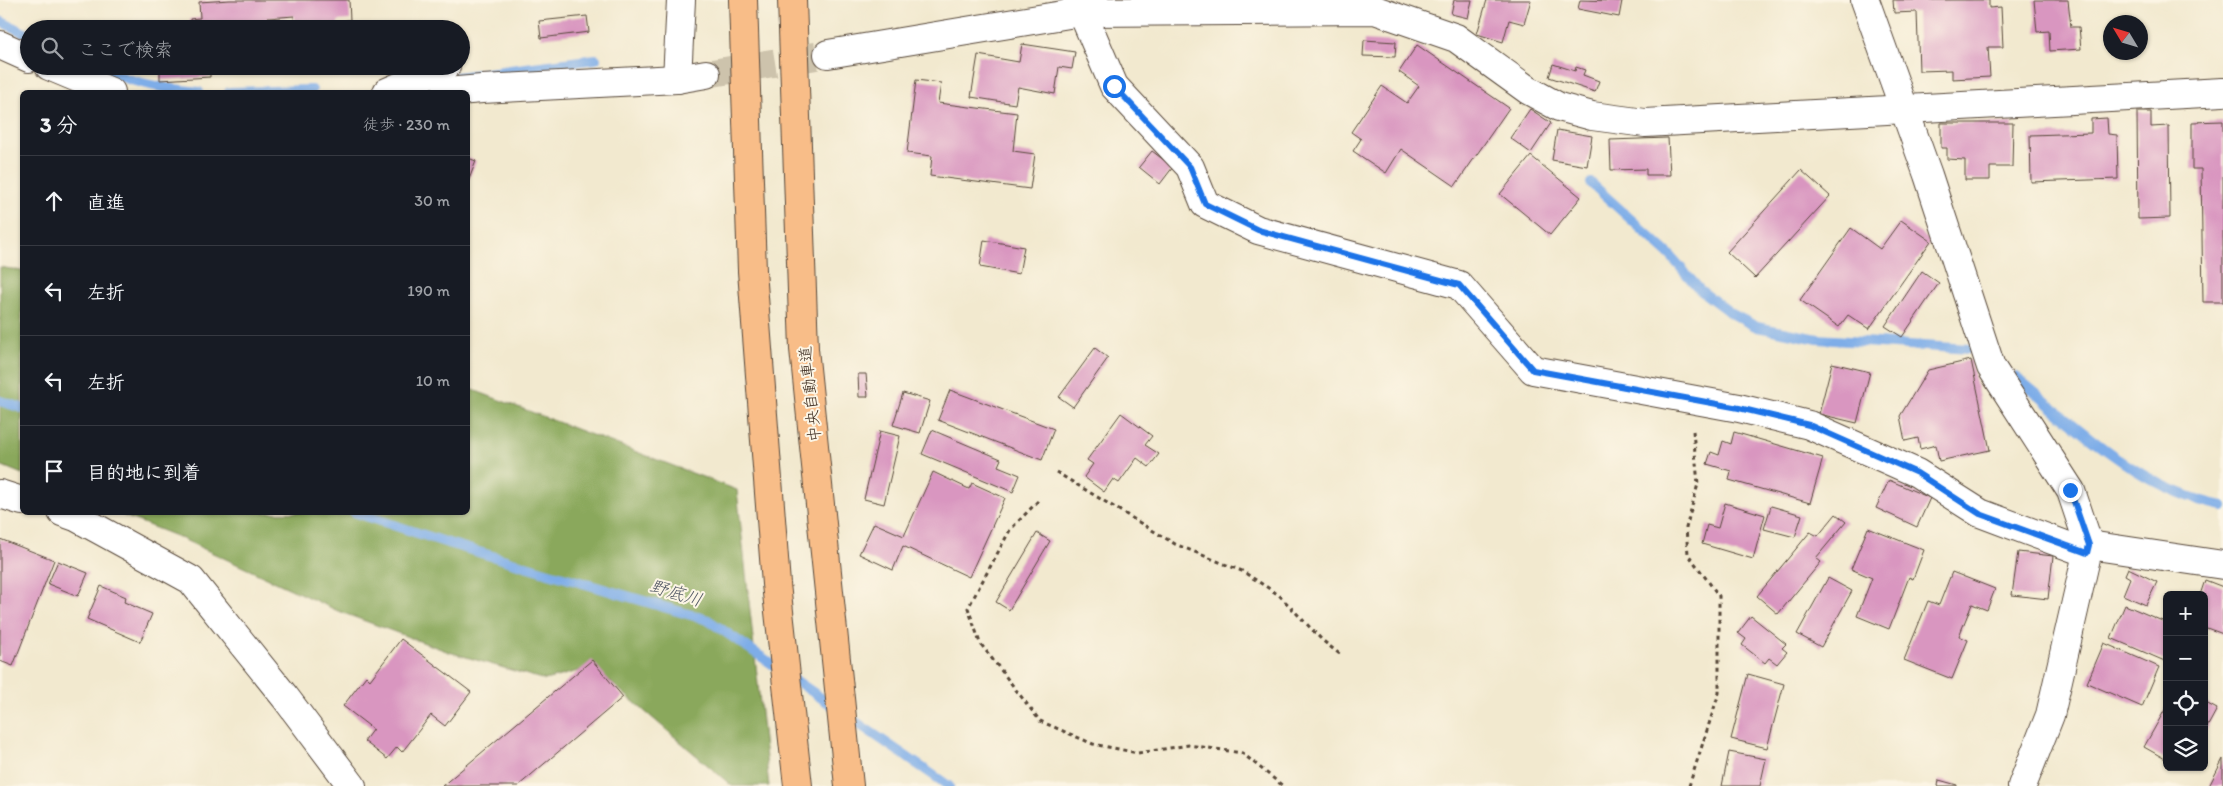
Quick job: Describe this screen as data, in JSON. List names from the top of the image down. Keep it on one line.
{"streets":{"highway":["中央自動車道"]},"water":["野底川"],"north":"top left","page":{"search":"ここで検索","heading":["3 分","徒歩 · 230 m"],"list":[["直進","30 m"],["左折","190 m"],["左折","10 m"],"目的地に到着"],"map_buttons":["+","−"]}}
